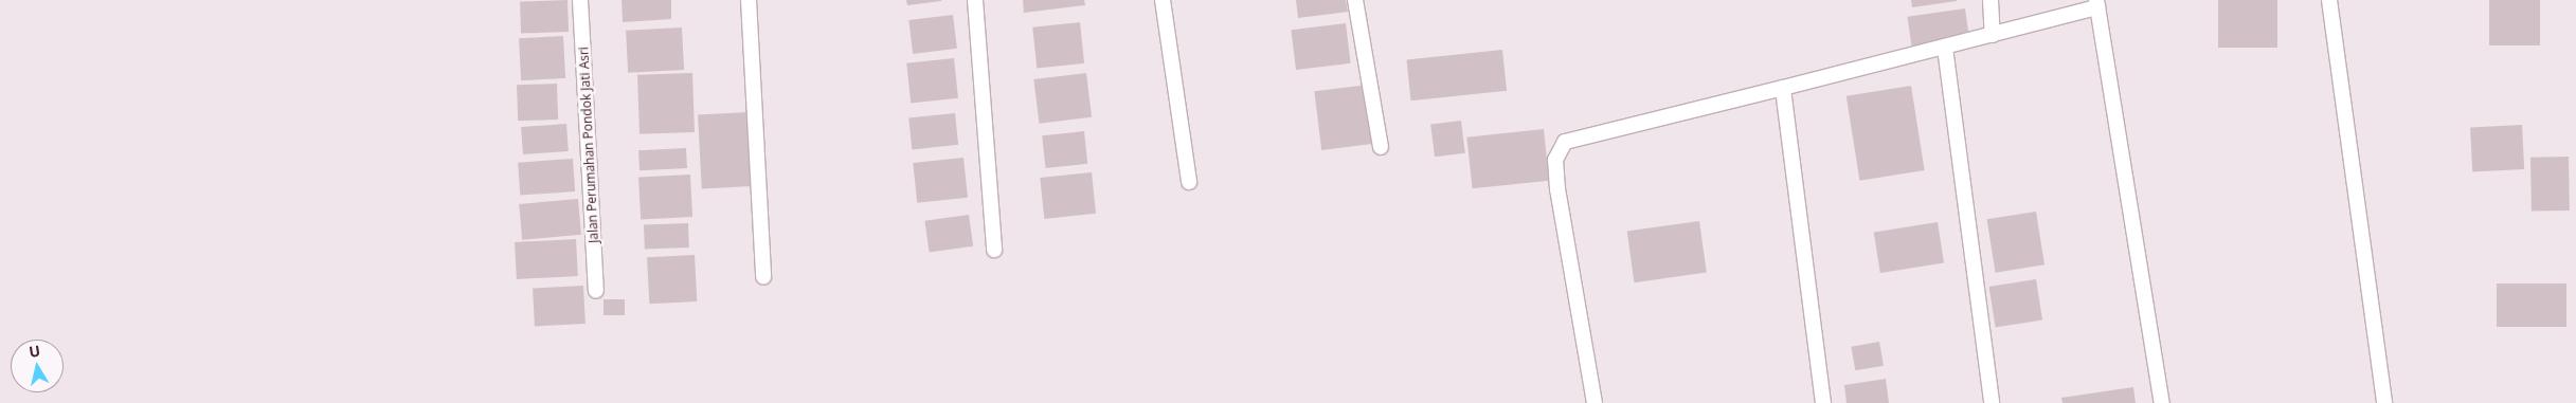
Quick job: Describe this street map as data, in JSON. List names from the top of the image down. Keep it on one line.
{"streets":{"street":["Jalan Perumahan Pondok Jati Asri"]},"north":"top"}
